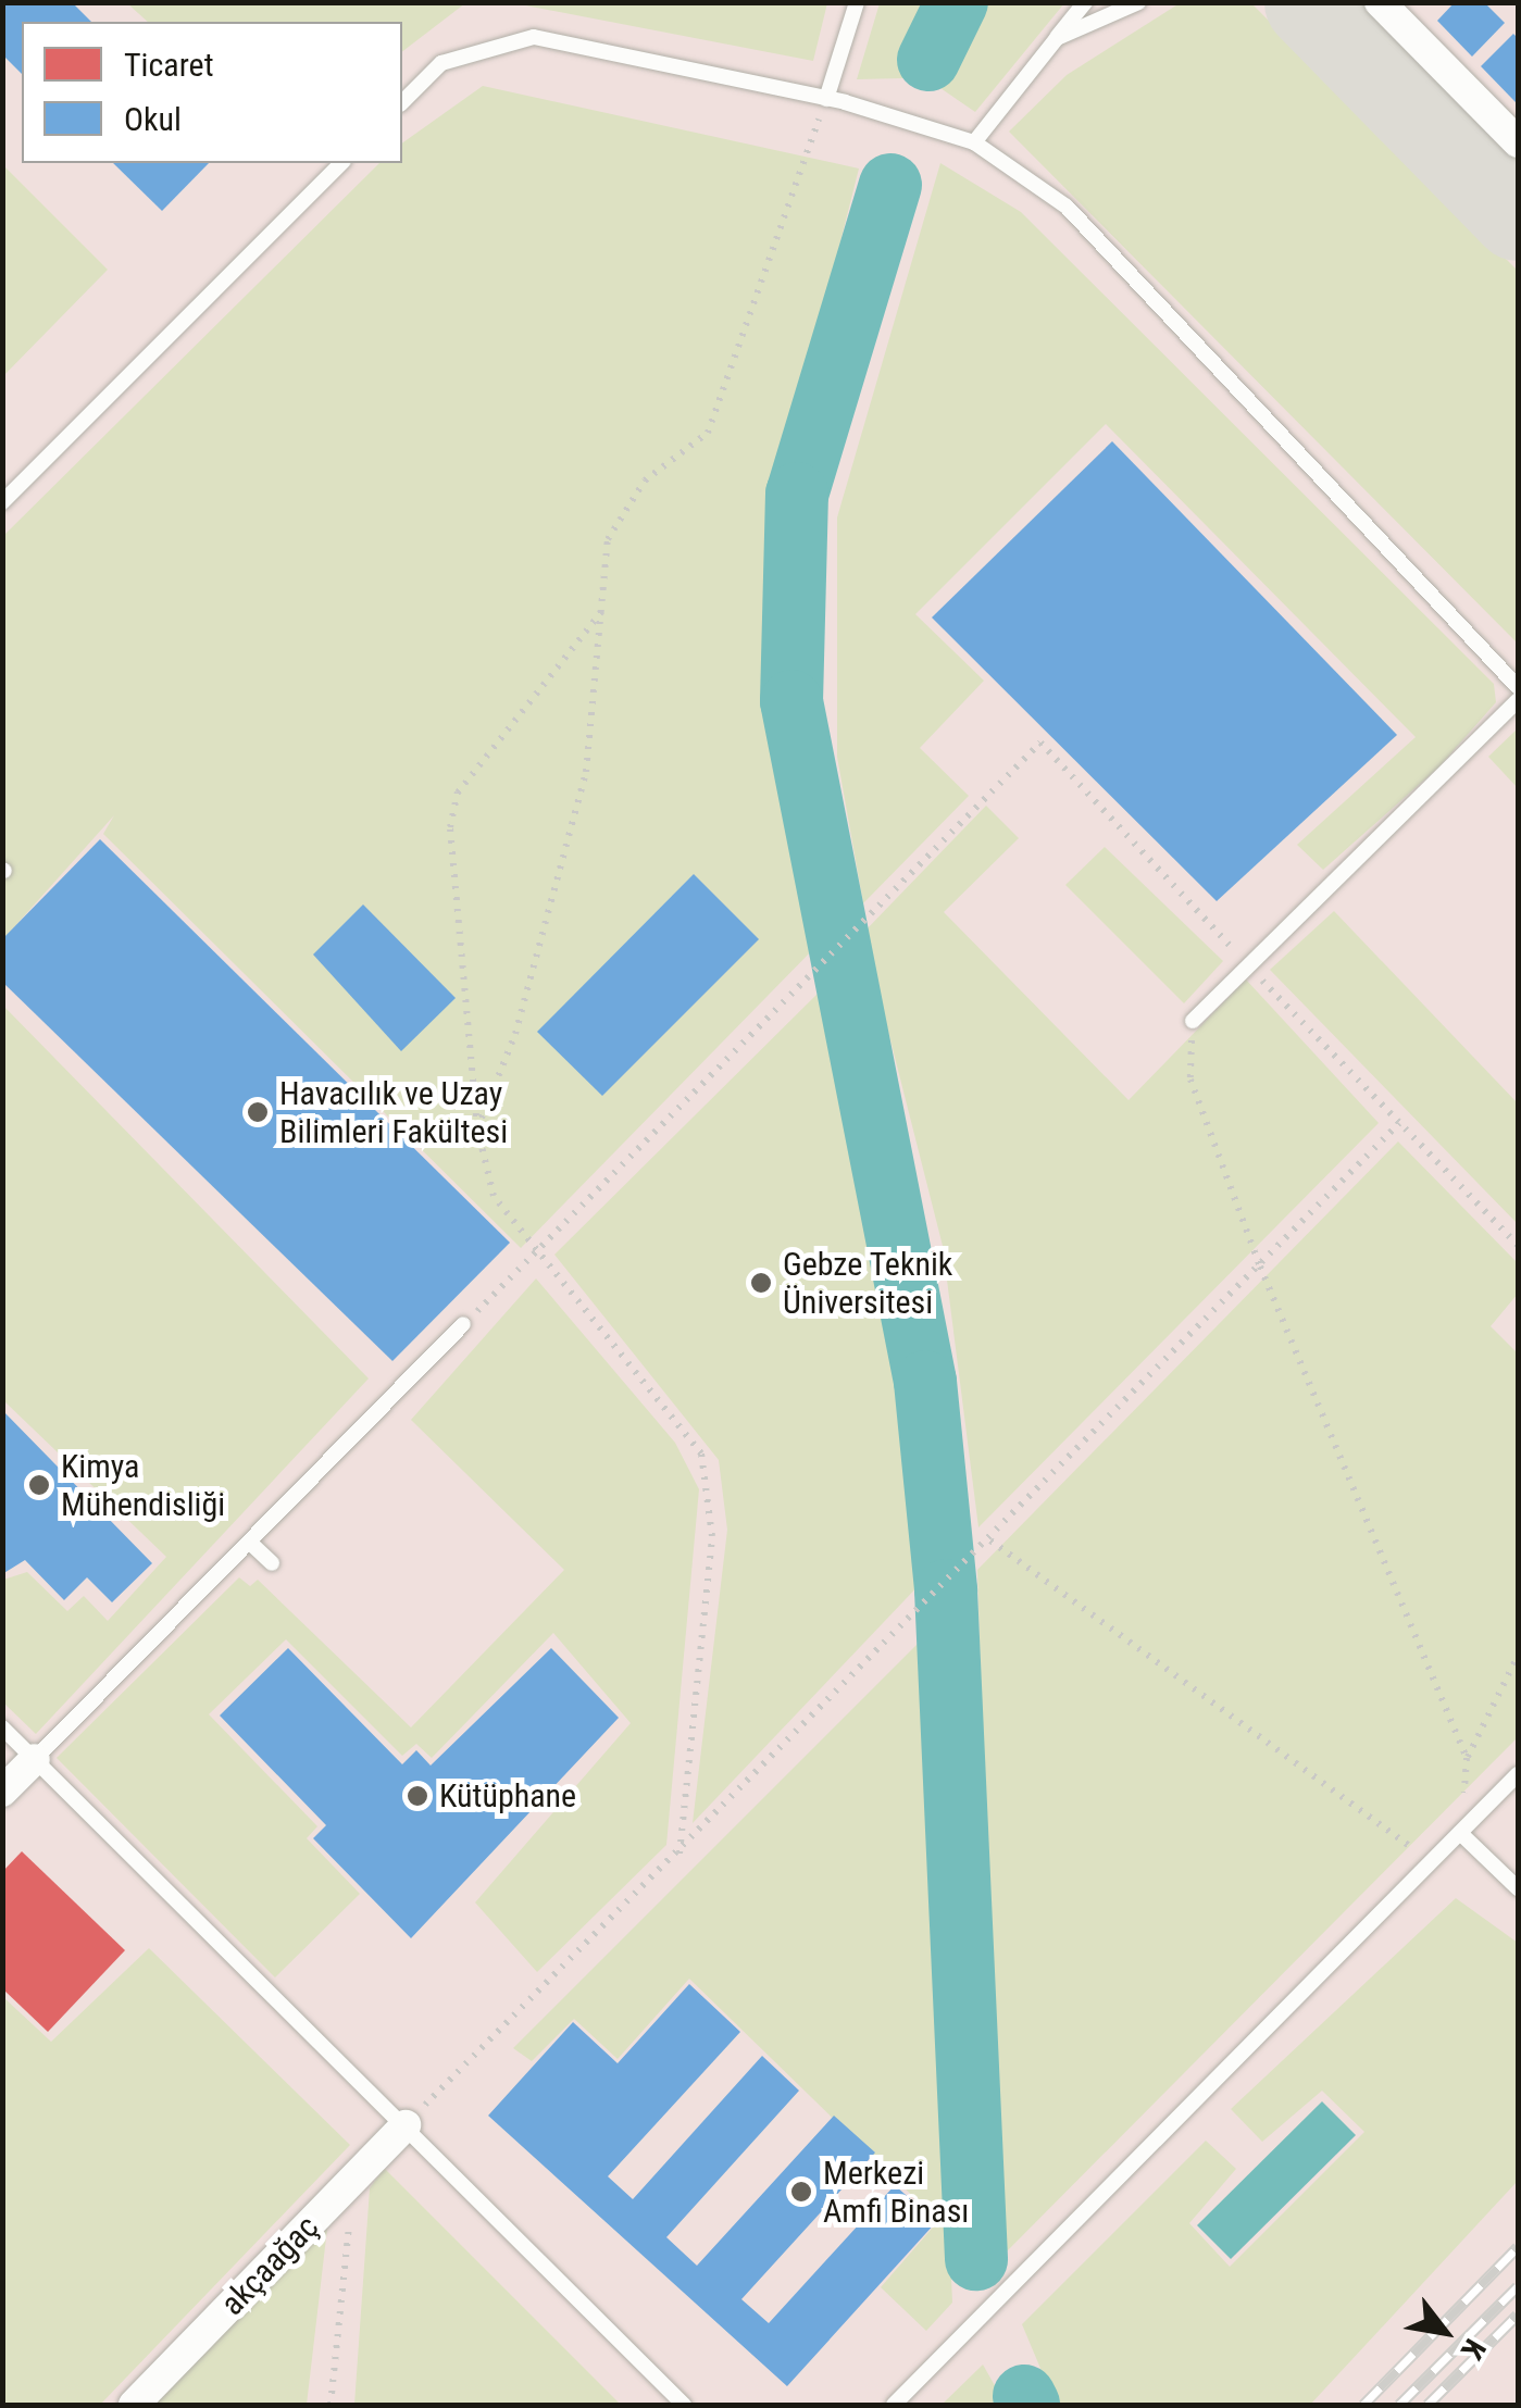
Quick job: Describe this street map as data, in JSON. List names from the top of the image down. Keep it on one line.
{"streets":{"street":["akçaağaç"]},"places":["Havacılık ve Uzay Bilimleri Fakültesi","Gebze Teknik Üniversitesi","Kimya Mühendisliği","Kütüphane","Merkezi Amfi Binası"],"legend":["Ticaret","Okul"],"north":"bottom right"}
